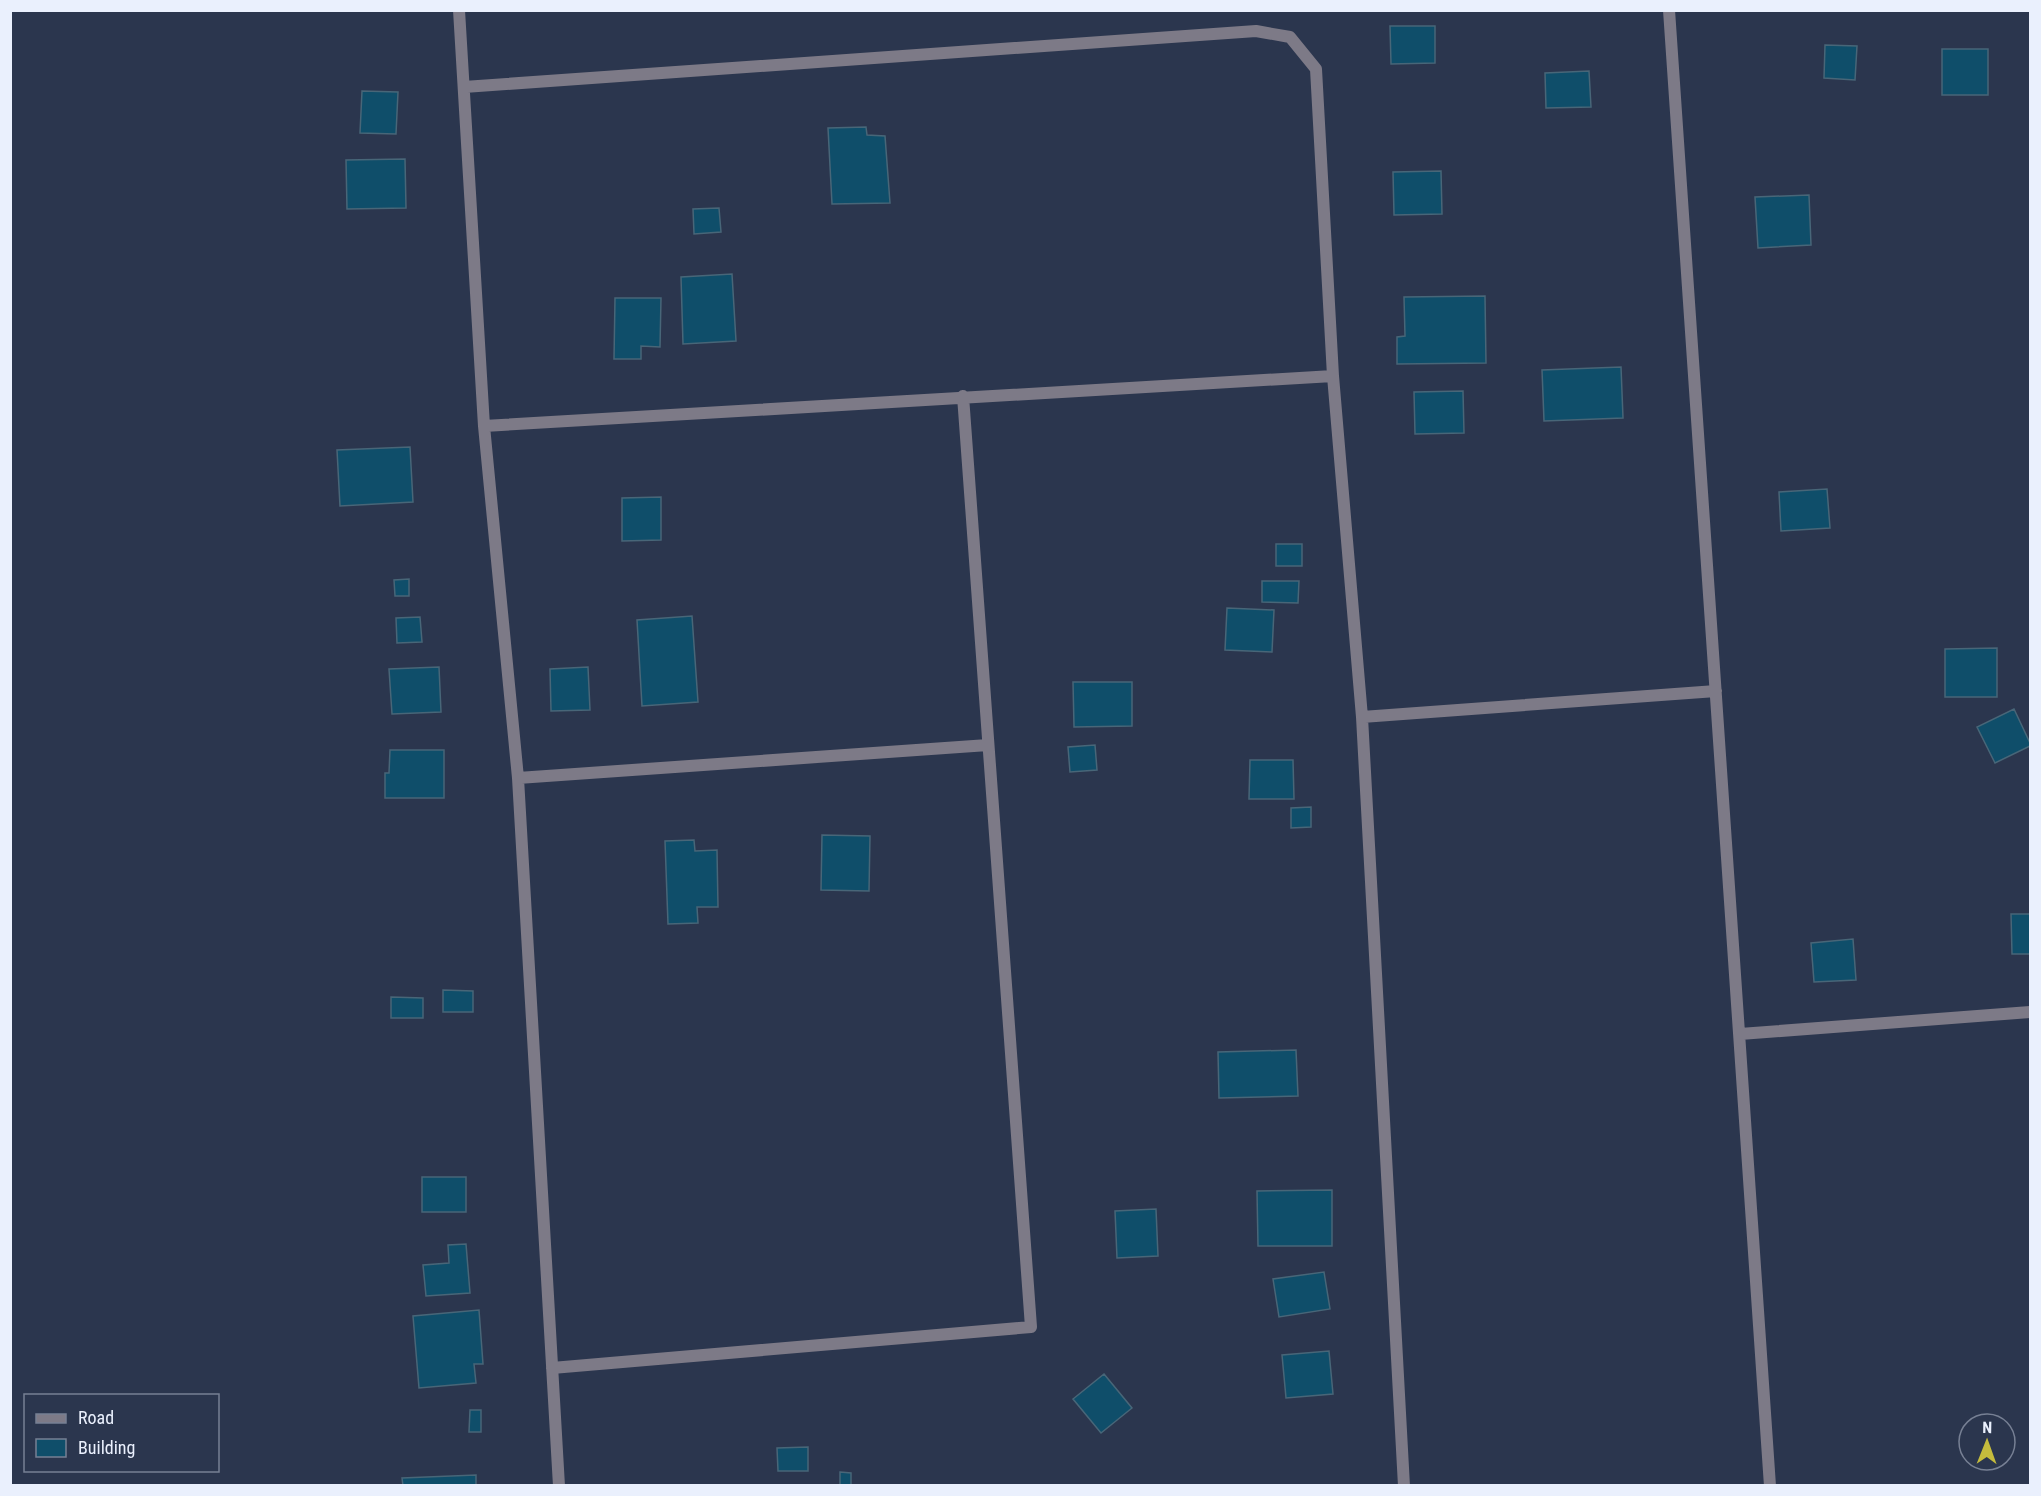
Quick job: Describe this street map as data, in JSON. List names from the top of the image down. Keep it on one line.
{"legend":["Road","Building"],"north":"top"}
